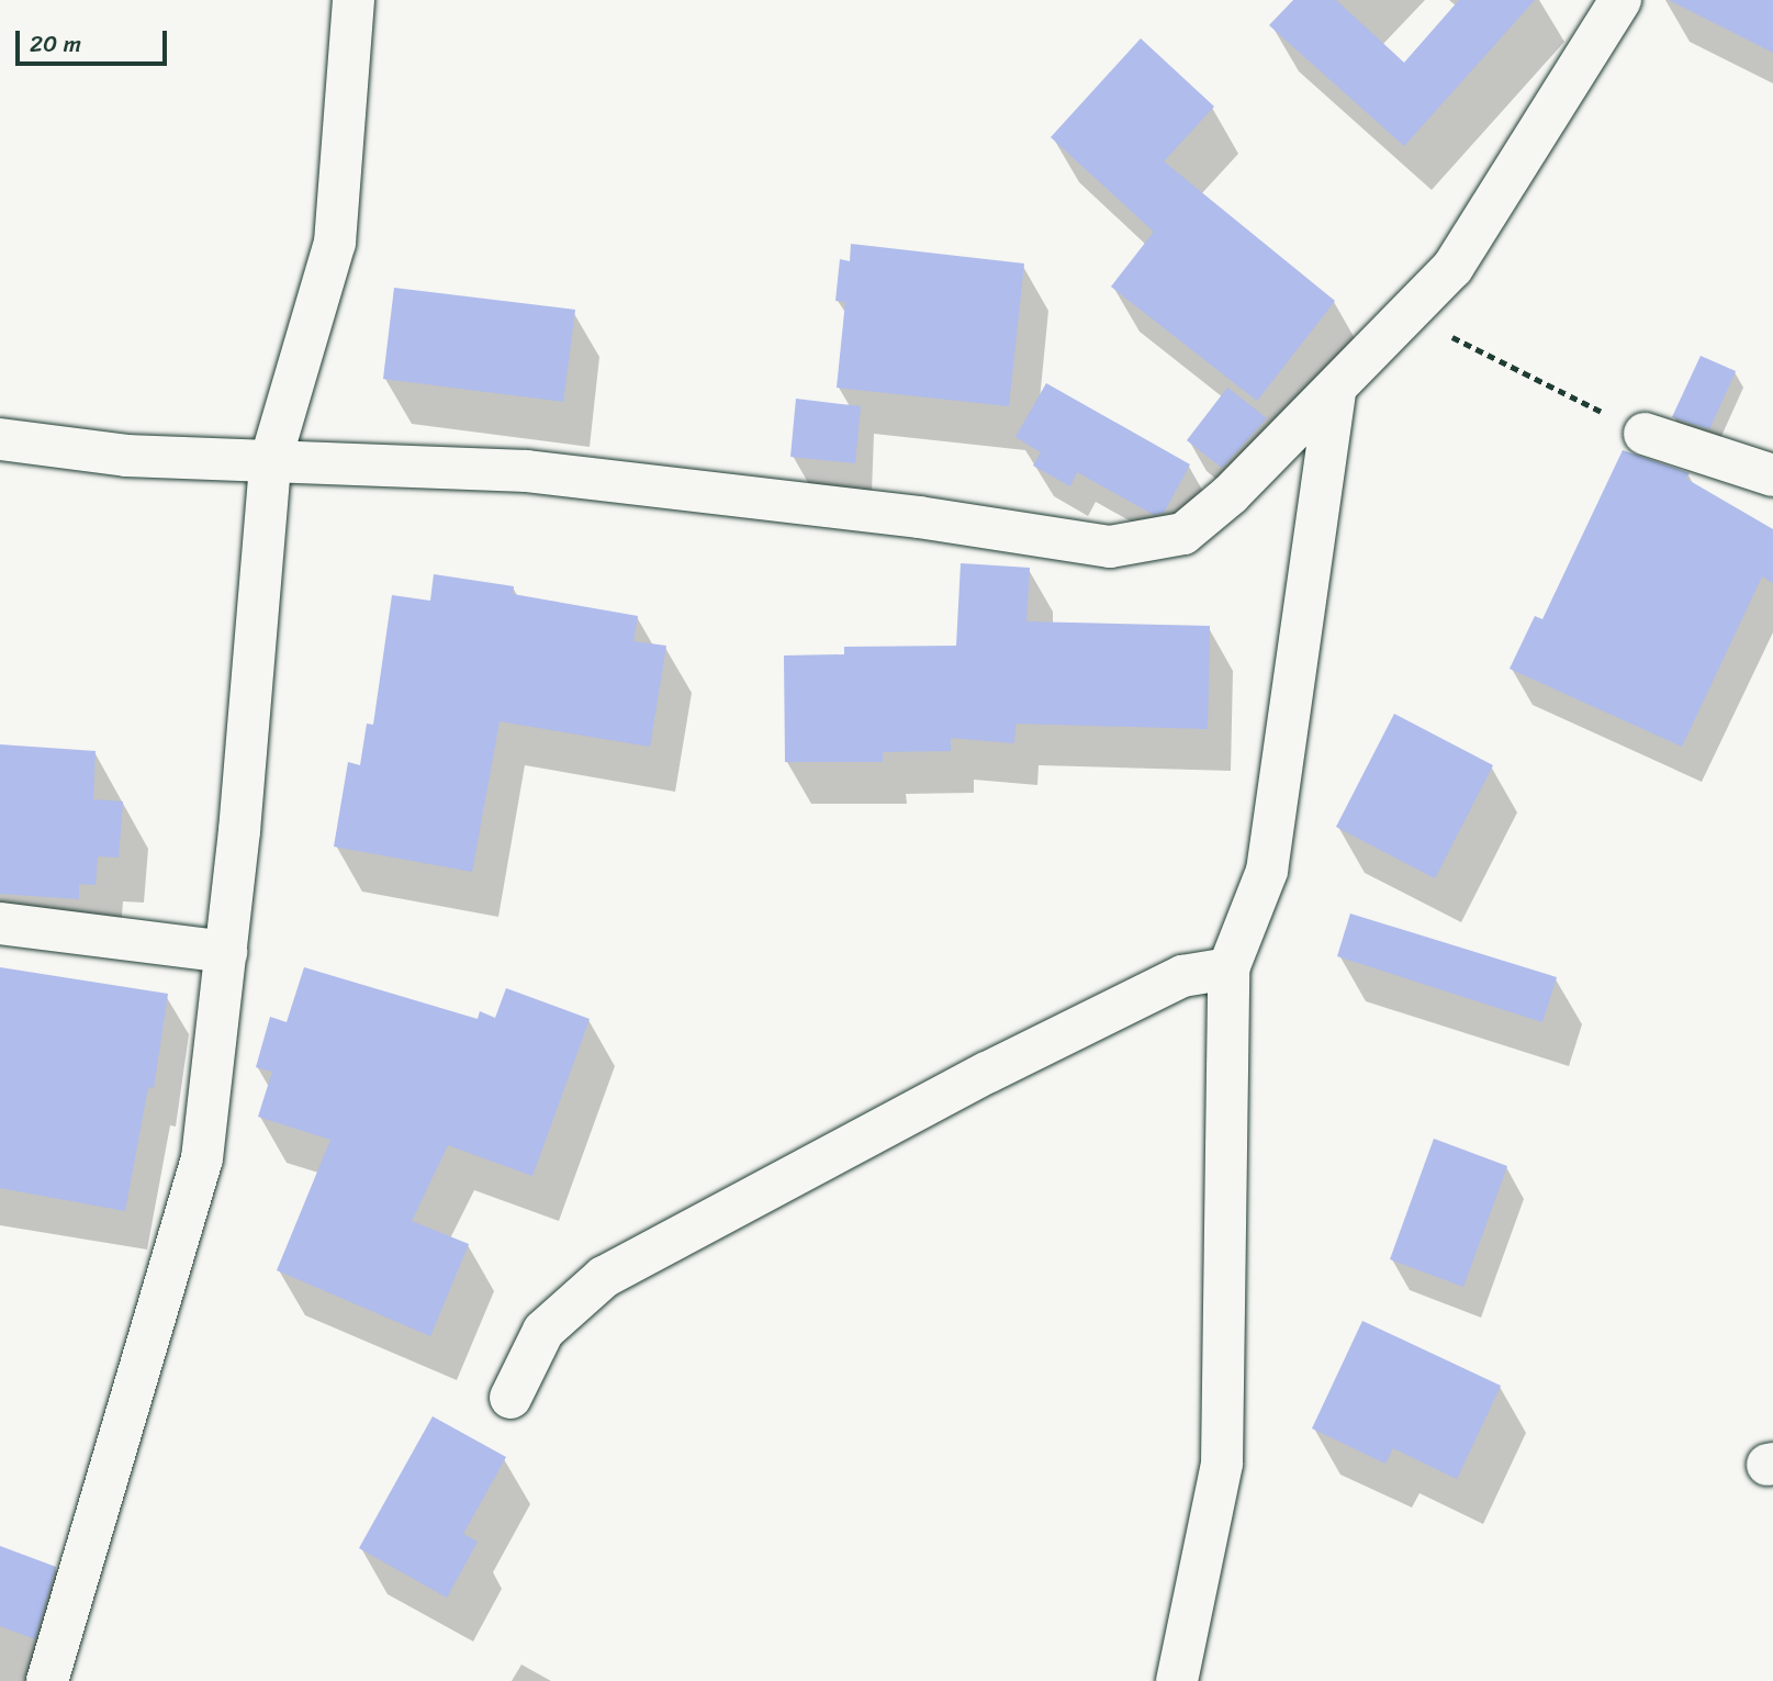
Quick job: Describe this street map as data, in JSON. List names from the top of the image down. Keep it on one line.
{"scale_bar":"20 m"}
